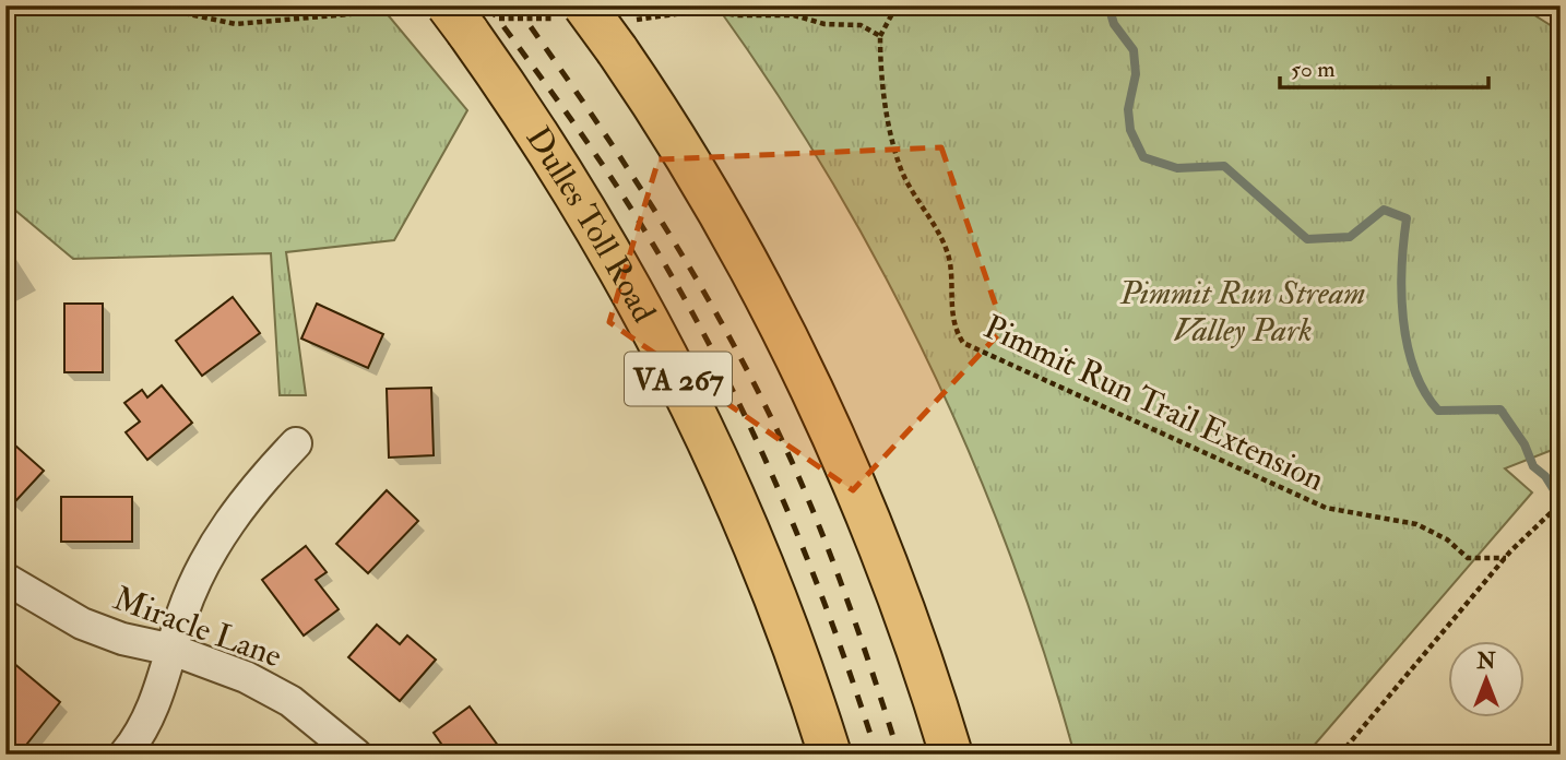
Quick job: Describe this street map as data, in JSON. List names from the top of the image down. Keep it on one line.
{"streets":{"highway":["Dulles Toll Road","VA 267"],"street":["Miracle Lane"],"path":["Pimmit Run Trail Extension"]},"parks":["Pimmit Run Stream Valley Park"],"scale_bar":"50 m","north":"top"}
